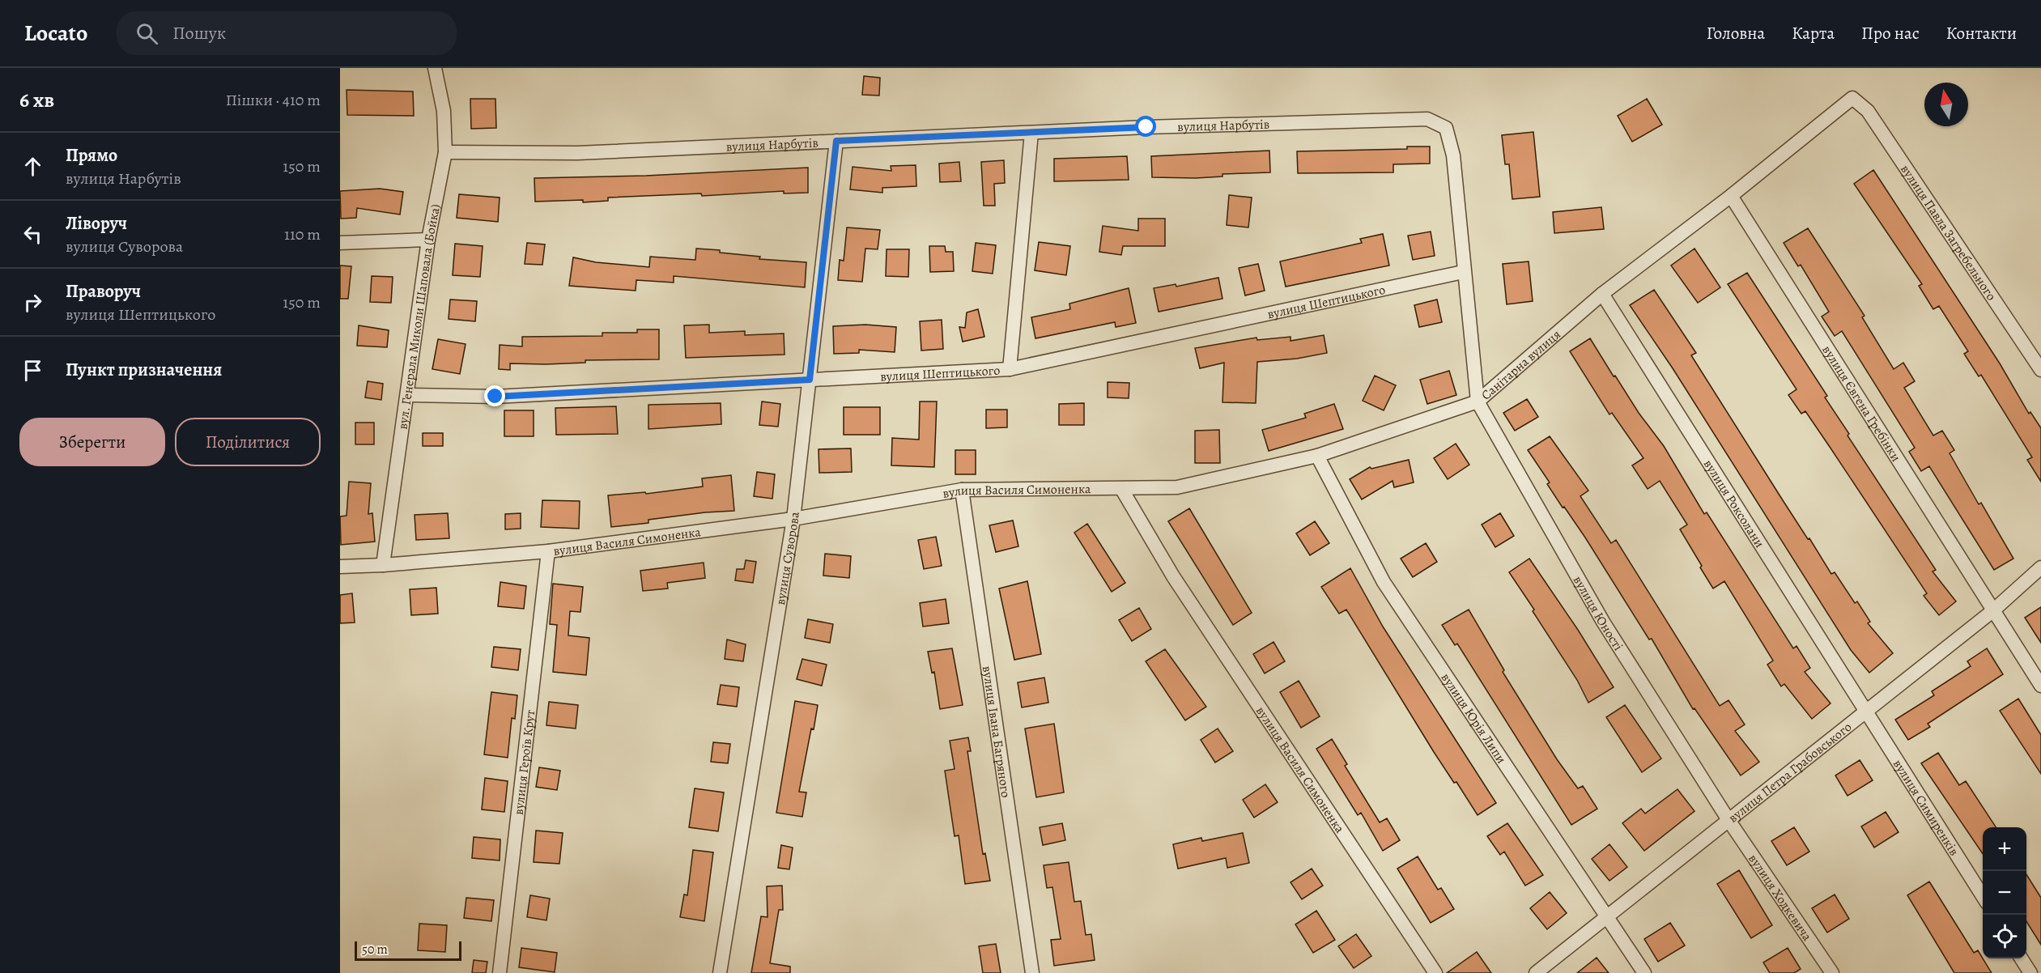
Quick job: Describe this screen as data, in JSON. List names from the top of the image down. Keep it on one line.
{"streets":{"street":["вулиця Нарбутів","вулиця Павла Загребельного","вулиця Шептицького","вул. Генерала Миколи Шаповала (Бойка)","Санітарна вулиця","вулиця Євгена Гребінки","вулиця Василя Симоненка","вулиця Роксолани","вулиця Суворова","вулиця Юності","вулиця Юрія Липи","вулиця Івана Багряного","вулиця Героїв Крут","вулиця Петра Грабовського","вулиця Симиренків","вулиця Ходкевича"]},"crossings":[["вулиця Нарбутів","вулиця Шептицького"],["вулиця Нарбутів","вул. Генерала Миколи Шаповала (Бойка)"],["вулиця Нарбутів","вулиця Суворова"],["вулиця Павла Загребельного","Санітарна вулиця"],["вулиця Шептицького","вул. Генерала Миколи Шаповала (Бойка)"],["вулиця Шептицького","вулиця Суворова"],["вул. Генерала Миколи Шаповала (Бойка)","вулиця Василя Симоненка"],["Санітарна вулиця","вулиця Євгена Гребінки"],["Санітарна вулиця","вулиця Василя Симоненка"],["Санітарна вулиця","вулиця Роксолани"],["Санітарна вулиця","вулиця Юності"],["Санітарна вулиця","вулиця Юрія Липи"],["вулиця Євгена Гребінки","вулиця Петра Грабовського"],["вулиця Василя Симоненка","вулиця Суворова"],["вулиця Василя Симоненка","вулиця Івана Багряного"],["вулиця Василя Симоненка","вулиця Героїв Крут"],["вулиця Роксолани","вулиця Петра Грабовського"],["вулиця Роксолани","вулиця Симиренків"],["вулиця Юності","вулиця Петра Грабовського"],["вулиця Юності","вулиця Ходкевича"],["вулиця Юрія Липи","вулиця Петра Грабовського"],["вулиця Петра Грабовського","вулиця Симиренків"],["вулиця Петра Грабовського","вулиця Ходкевича"]],"scale_bar":"50 m","north":"top","page":{"header":"Locato","search":"Пошук","nav":["Головна","Карта","Про нас","Контакти"],"heading":["6 хв","Пішки · 410 m"],"list":[["Прямо","вулиця Нарбутів","150 m"],["Ліворуч","вулиця Суворова","110 m"],["Праворуч","вулиця Шептицького","150 m"],"Пункт призначення"],"buttons":["Зберегти","Поділитися"],"map_buttons":["+","−"],"scale":"50 m"}}
